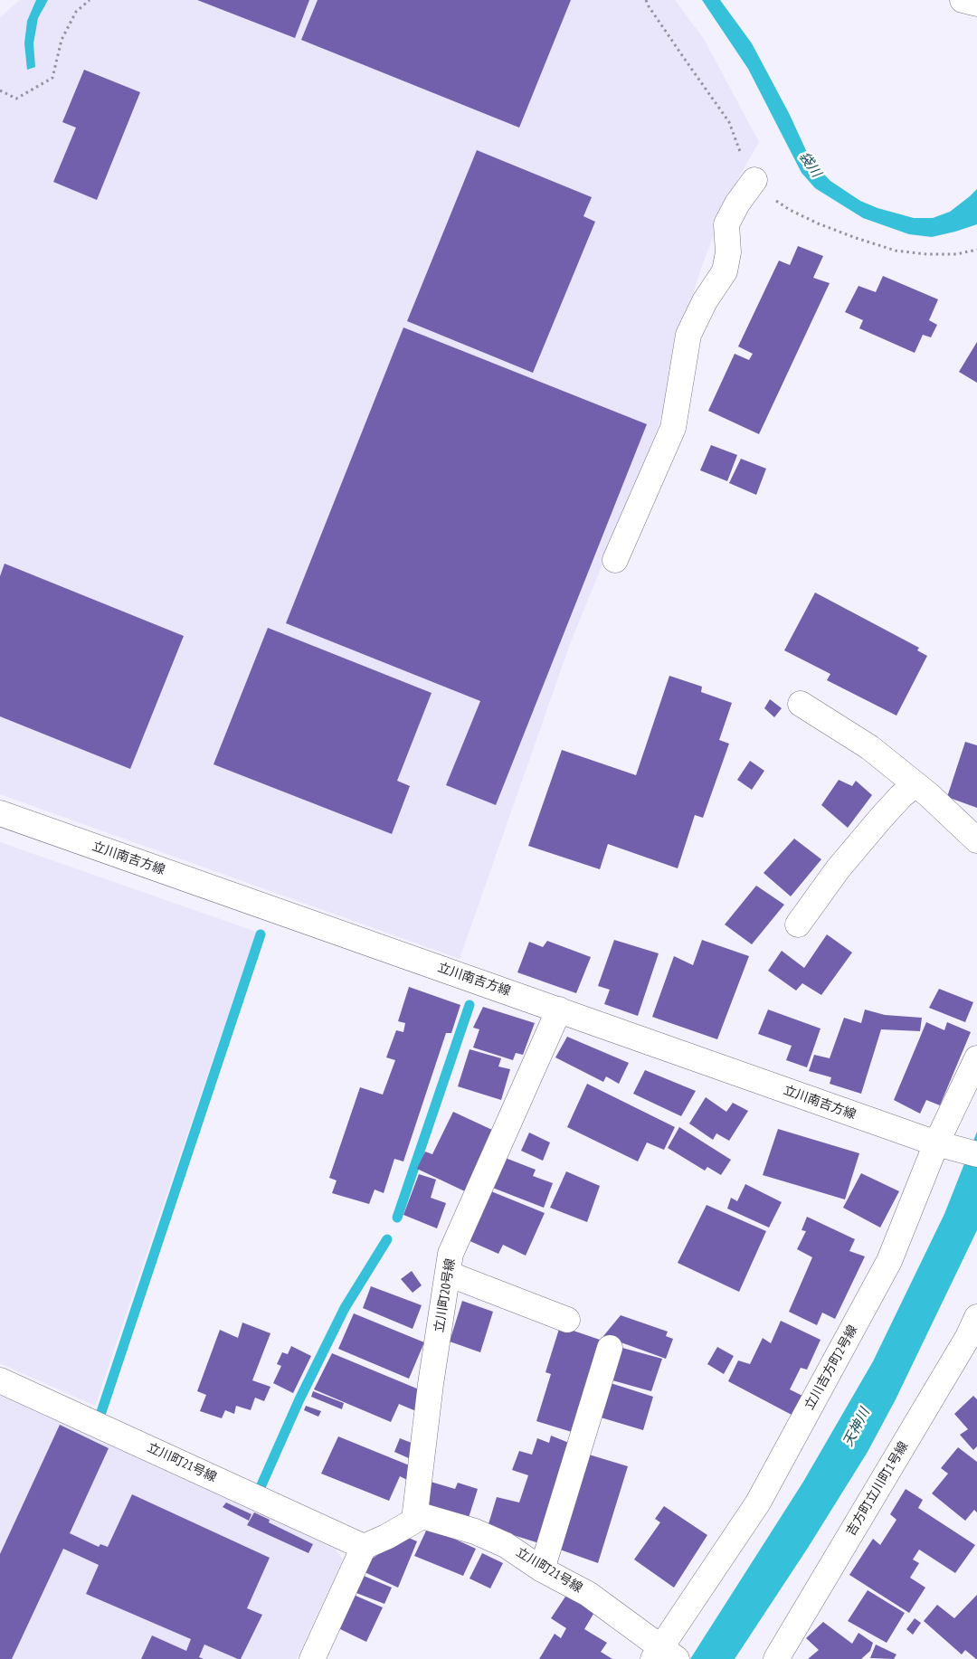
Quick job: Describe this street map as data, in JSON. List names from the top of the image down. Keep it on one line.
{"streets":{"street":["立川南吉方線","立川町20号線","立川吉方町2号線","立川町21号線","吉方町立川町1号線"]},"crossings":[["立川南吉方線","立川町20号線"],["立川南吉方線","立川吉方町2号線"],["立川町20号線","立川町21号線"],["立川吉方町2号線","立川町21号線"]],"water":["袋川","天神川"]}
